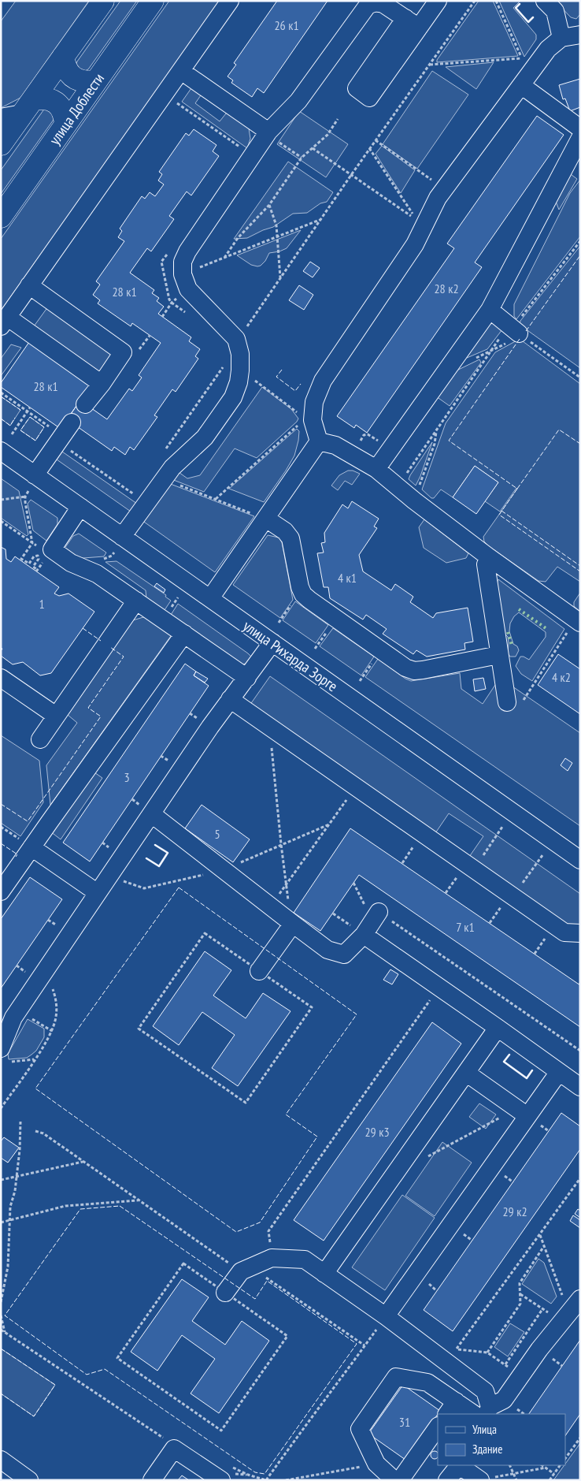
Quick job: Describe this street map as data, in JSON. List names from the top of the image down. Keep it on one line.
{"streets":{"main road":["улица Доблести"],"street":["улица Рихарда Зорге"]},"house_numbers":["26 к1","28 к2","28 к1","28 к1","4 к1","1","4 к2","3","5","7 к1","29 к3","29 к2","31"],"legend":["Улица","Здание"]}
